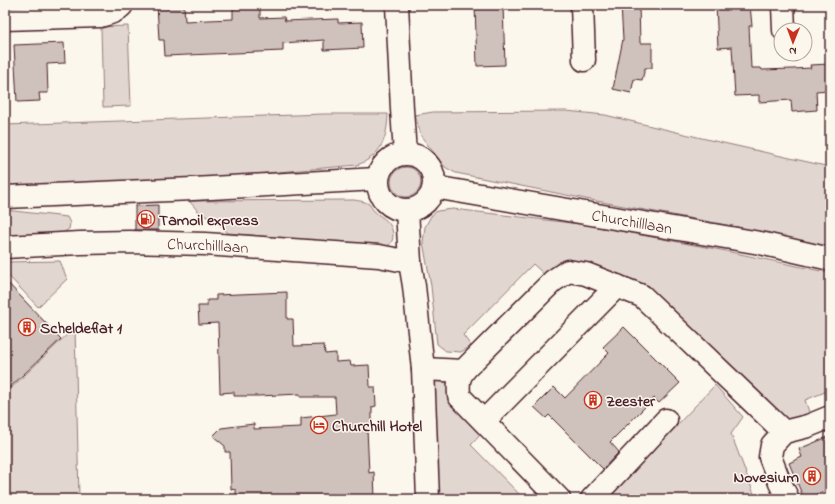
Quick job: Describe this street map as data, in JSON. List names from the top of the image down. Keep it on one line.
{"streets":{"street":["Churchilllaan"]},"places":{"fuel station":["Tamoil express"],"building":["Scheldeflat 1","Zeester","Novesium"],"hotel":["Churchill Hotel"]},"north":"bottom"}
